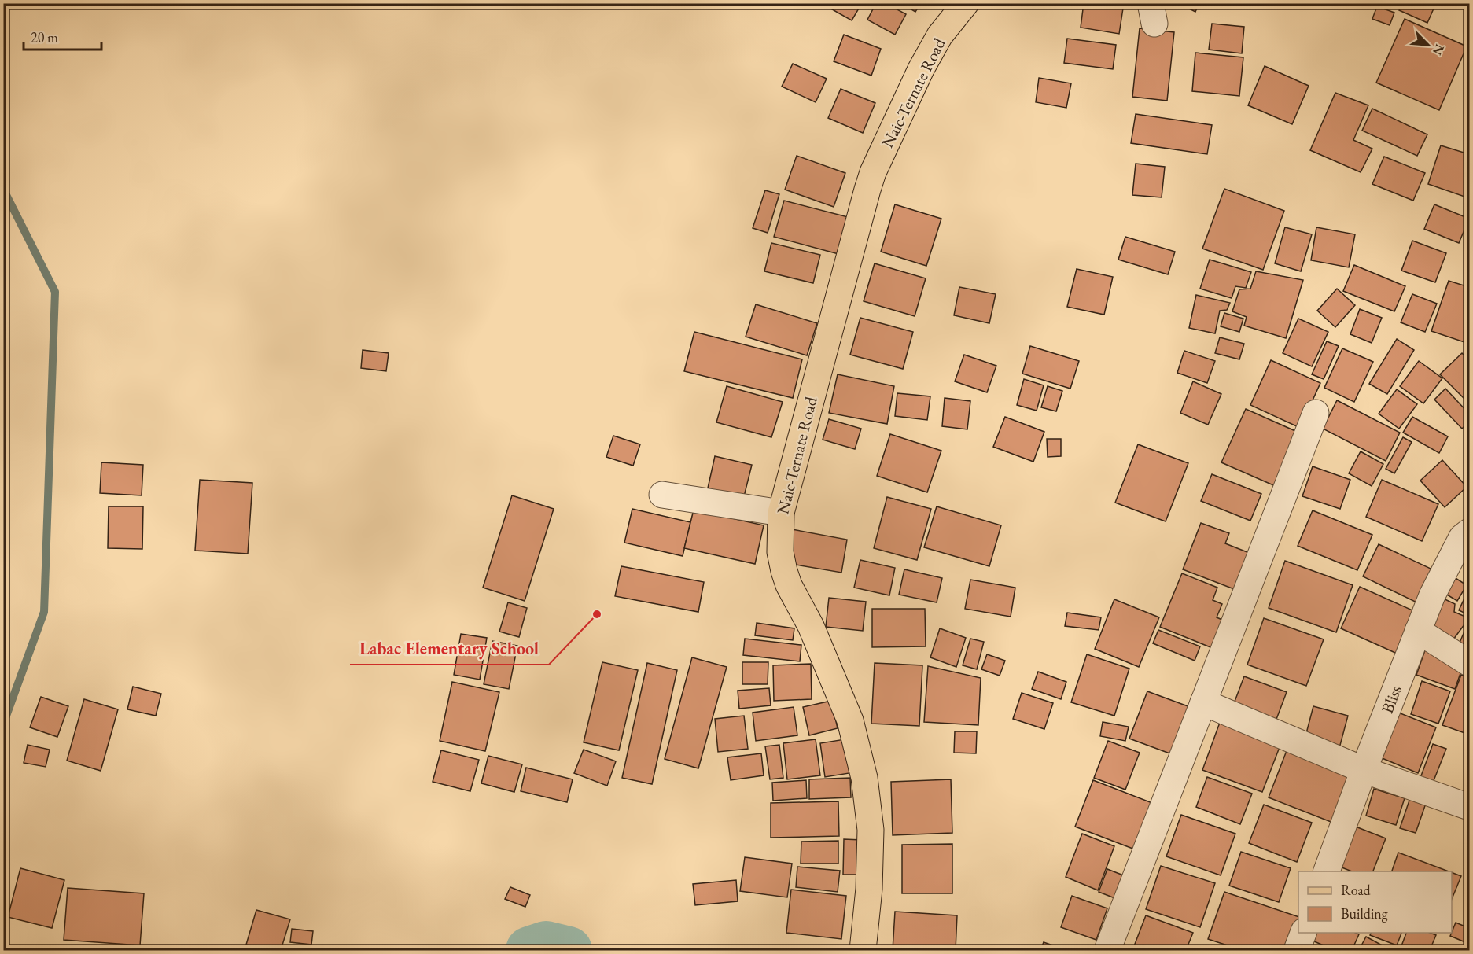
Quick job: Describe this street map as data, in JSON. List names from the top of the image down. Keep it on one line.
{"streets":{"main road":["Naic-Ternate Road"],"street":["Bliss"]},"places":["Labac Elementary School"],"legend":["Road","Building"],"scale_bar":"20 m","north":"bottom right"}
